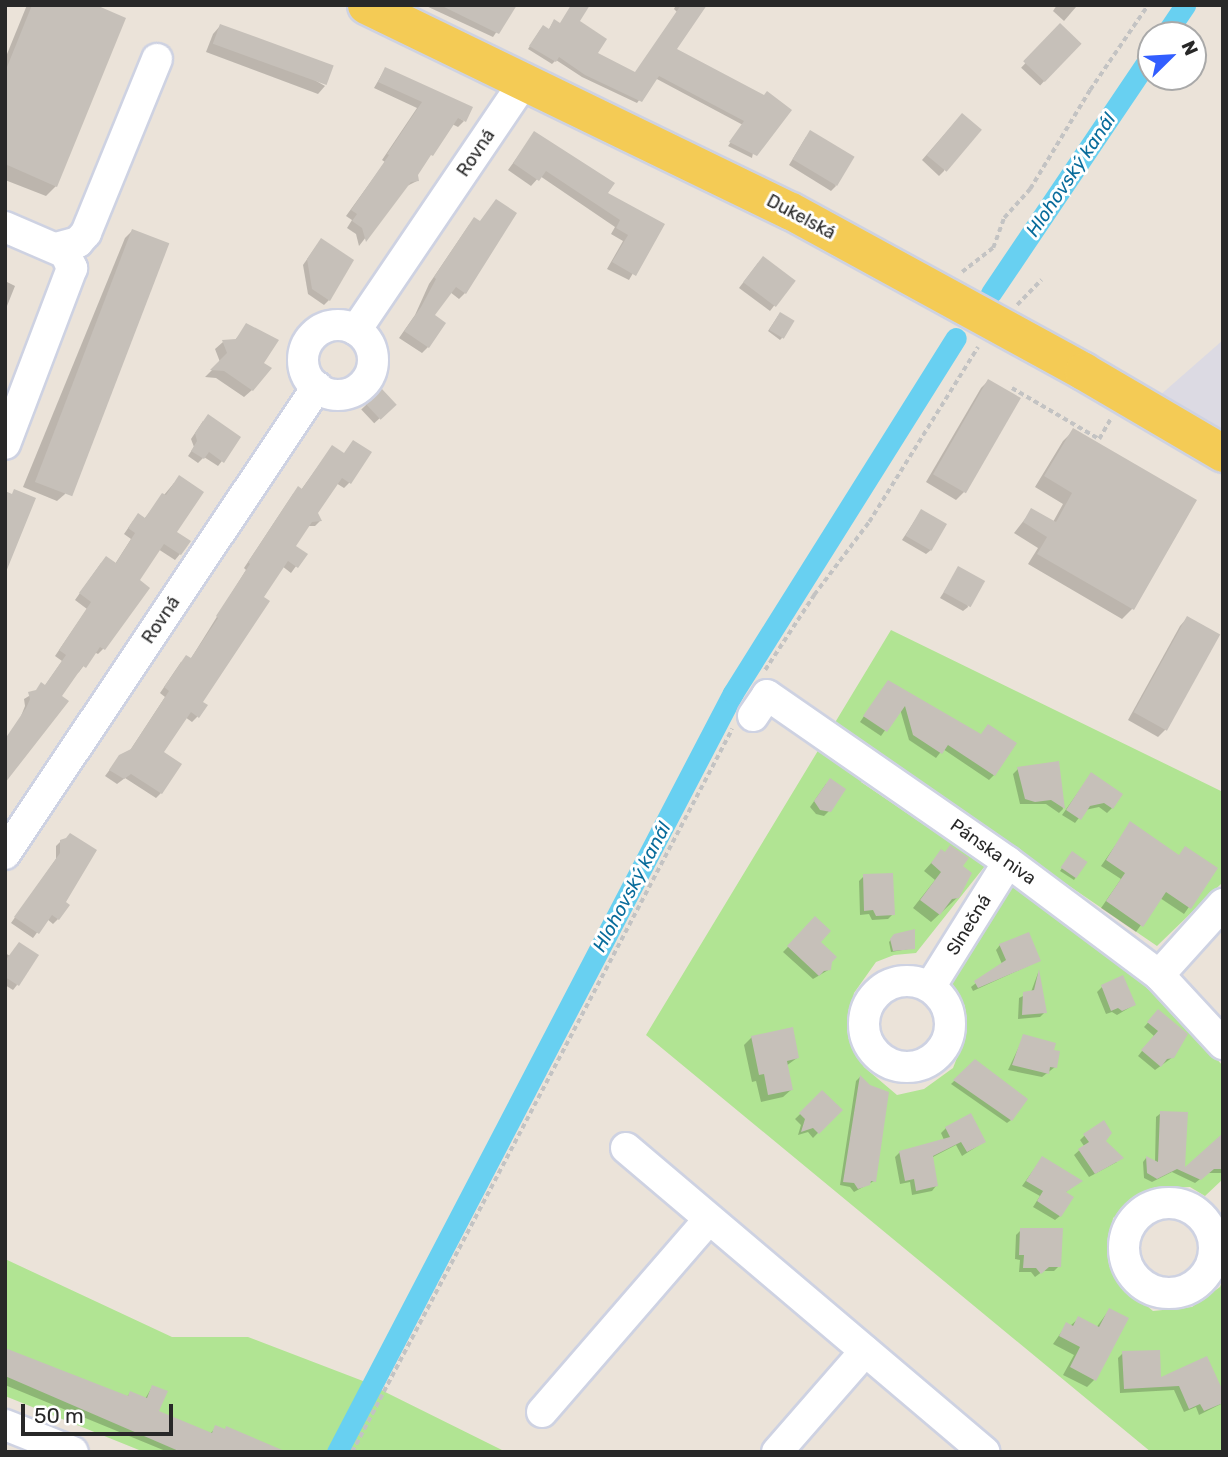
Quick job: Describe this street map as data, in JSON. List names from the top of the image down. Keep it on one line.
{"streets":{"main road":["Dukelská"],"street":["Rovná","Pánska niva","Slnečná"]},"crossings":[["Rovná","Dukelská"],["Pánska niva","Slnečná"]],"water":["Hlohovský kanál"],"scale_bar":"50 m","north":"top right"}
